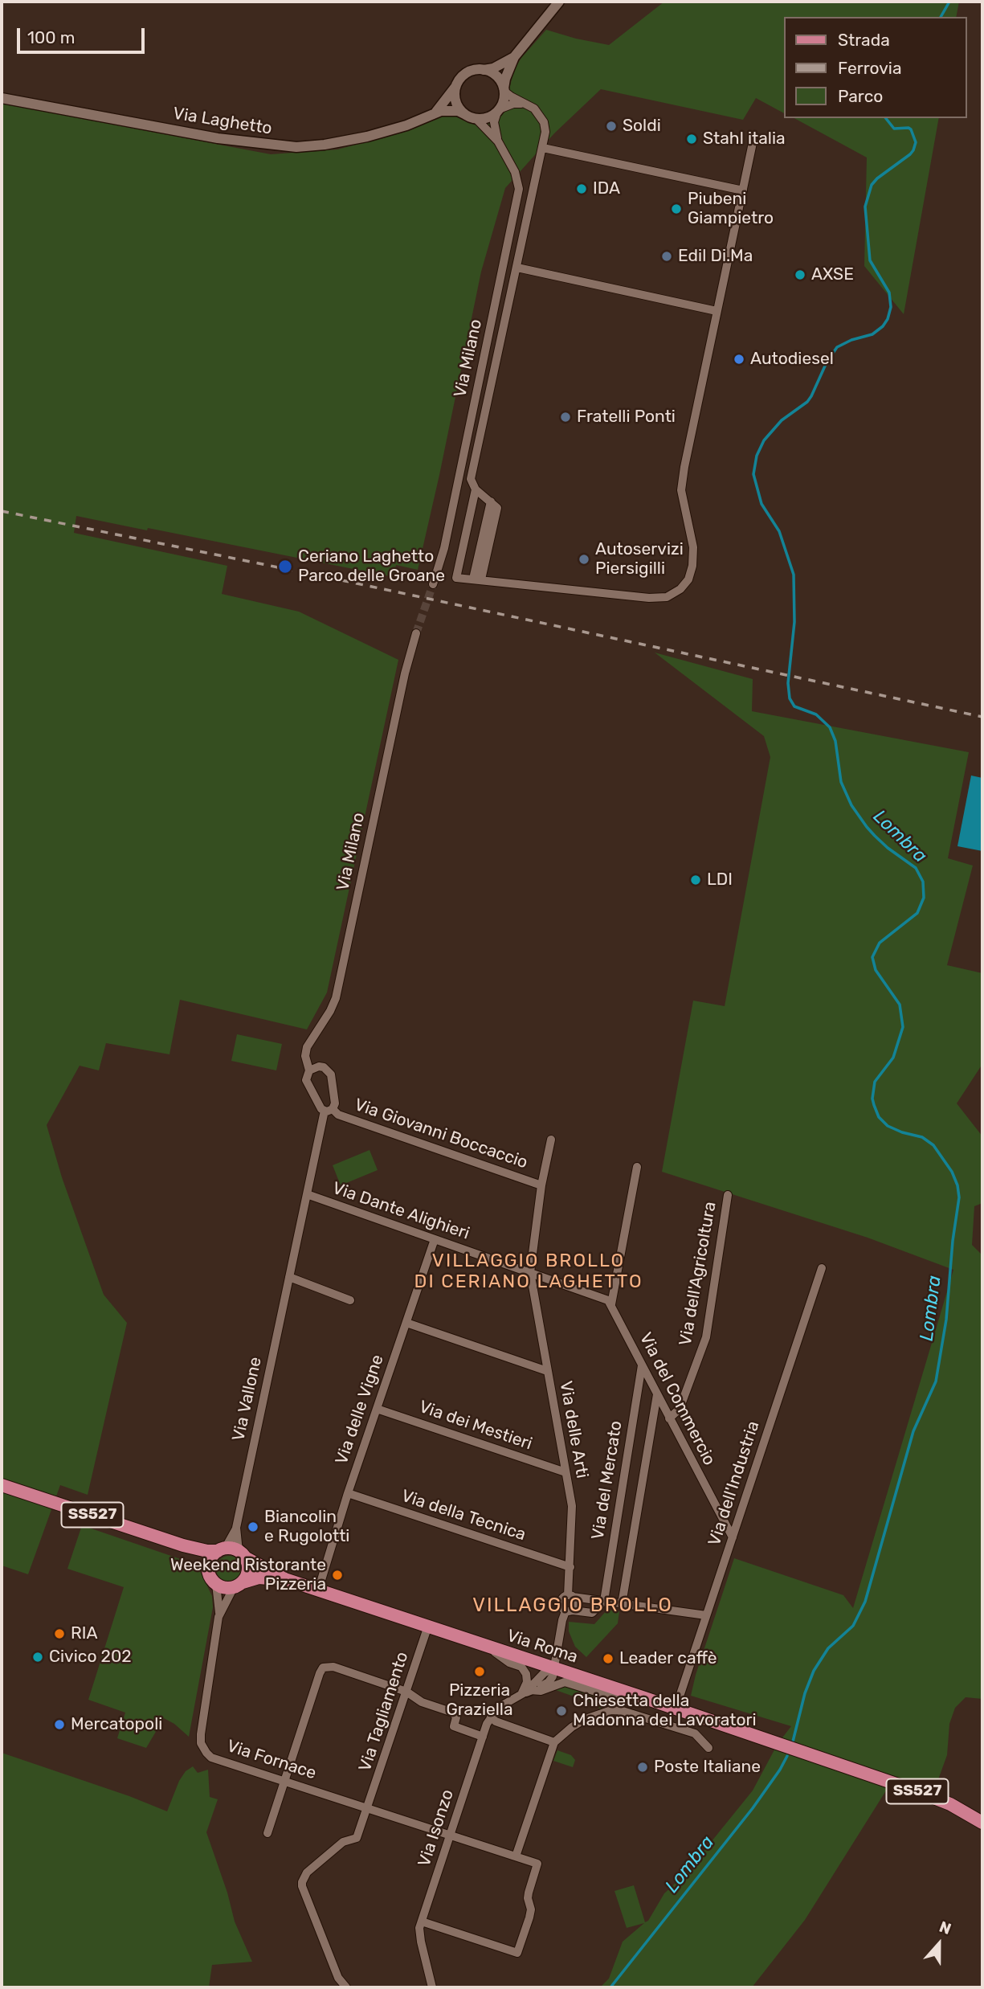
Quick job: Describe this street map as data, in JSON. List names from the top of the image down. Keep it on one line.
{"streets":{"main road":["SS527","Via Roma"],"street":["Via Laghetto","Via Milano","Via Giovanni Boccaccio","Via Dante Alighieri","Via dell'Agricoltura","Via Vallone","Via del Commercio","Via delle Vigne","Via dei Mestieri","Via delle Arti","Via del Mercato","Via dell'Industria","Via della Tecnica","Via Tagliamento","Via Fornace","Via Isonzo"]},"crossings":[["Via Laghetto","Via Milano"],["Via Milano","Via Giovanni Boccaccio"],["Via Giovanni Boccaccio","Via delle Arti"],["Via Dante Alighieri","Via Vallone"],["Via Dante Alighieri","Via del Commercio"],["Via Dante Alighieri","Via delle Vigne"],["Via Dante Alighieri","Via delle Arti"],["Via dell'Agricoltura","Via del Commercio"],["Via Vallone","SS527"],["Via Vallone","Via Roma"],["Via Vallone","Via Fornace"],["Via del Commercio","Via del Mercato"],["Via del Commercio","Via dell'Industria"],["Via delle Vigne","Via dei Mestieri"],["Via delle Vigne","Via della Tecnica"],["Via delle Vigne","Via Roma"],["Via dei Mestieri","Via delle Arti"],["Via delle Arti","Via della Tecnica"],["Via dell'Industria","Via Roma"],["SS527","Via Roma"],["SS527","Via Fornace"],["Via Roma","Via Tagliamento"],["Via Roma","Via Fornace"],["Via Roma","Via Isonzo"],["Via Tagliamento","Via Fornace"],["Via Fornace","Via Isonzo"]],"districts":["VILLAGGIO BROLLO DI CERIANO LAGHETTO","VILLAGGIO BROLLO"],"water":["Lombra"],"places":["Soldi","Stahl italia","IDA","Piubeni Giampietro","Edil Di.Ma","AXSE","Autodiesel","Fratelli Ponti","Autoservizi Piersigilli","Ceriano Laghetto Parco delle Groane","LDI","Biancolin e Rugolotti","Weekend Ristorante Pizzeria","RIA","Civico 202","Leader caffè","Pizzeria Graziella","Chiesetta della Madonna dei Lavoratori","Mercatopoli","Poste Italiane"],"legend":["Strada","Ferrovia","Parco"],"scale_bar":"100 m","north":"top"}
